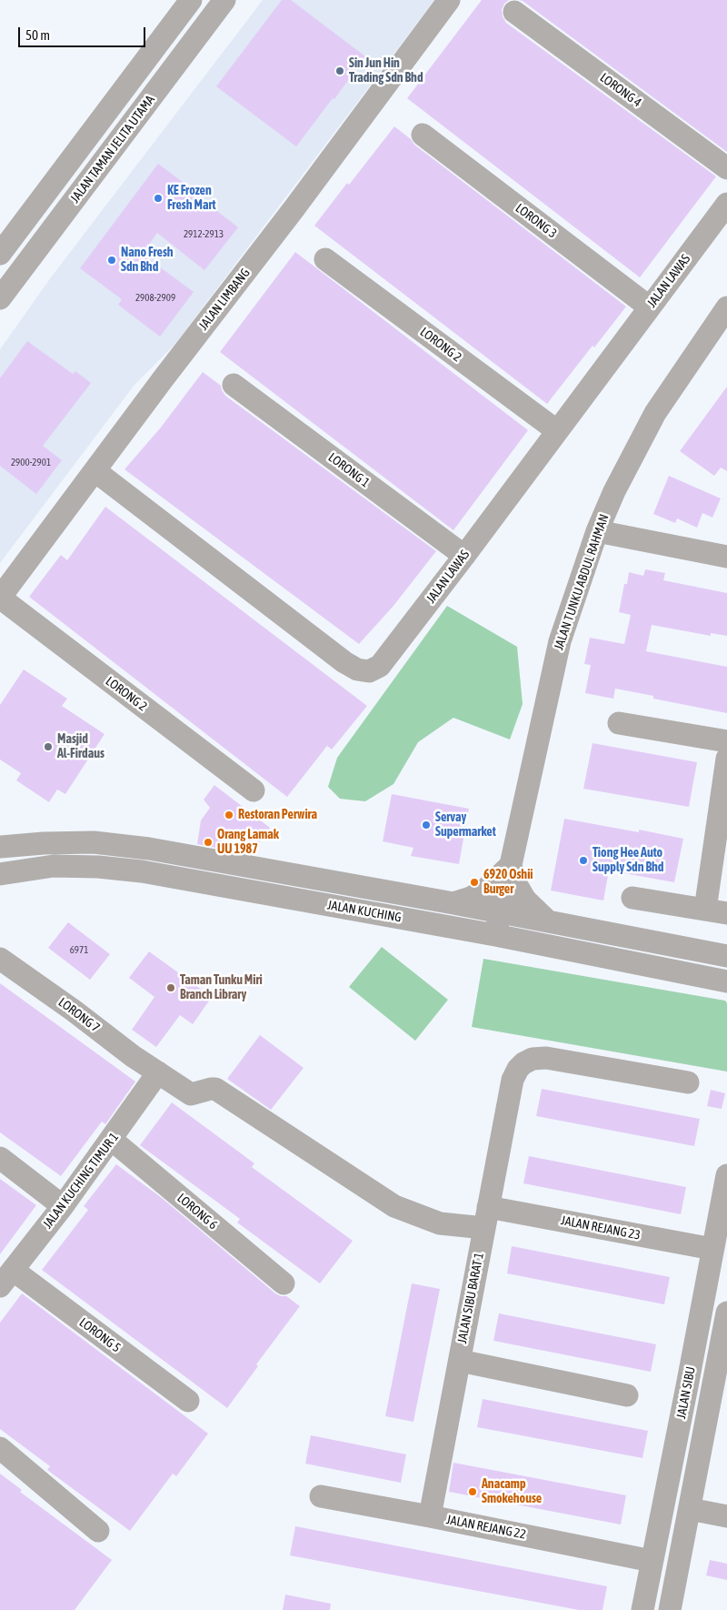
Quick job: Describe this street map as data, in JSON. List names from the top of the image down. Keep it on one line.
{"streets":{"street":["LORONG 4","JALAN TAMAN JELITA UTAMA","LORONG 3","JALAN LAWAS","JALAN LIMBANG","LORONG 2","LORONG 1","JALAN TUNKU ABDUL RAHMAN","JALAN KUCHING","LORONG 7","JALAN KUCHING TIMUR 1","LORONG 6","JALAN REJANG 23","JALAN SIBU BARAT 1","LORONG 5","JALAN SIBU","JALAN REJANG 22"]},"crossings":[["LORONG 3","JALAN LAWAS"],["JALAN LAWAS","JALAN LIMBANG"],["JALAN LAWAS","LORONG 2"],["JALAN LAWAS","LORONG 1"],["JALAN LIMBANG","LORONG 2"],["JALAN TUNKU ABDUL RAHMAN","JALAN KUCHING"],["LORONG 7","JALAN KUCHING TIMUR 1"],["LORONG 7","JALAN REJANG 23"],["LORONG 7","JALAN SIBU BARAT 1"],["JALAN KUCHING TIMUR 1","LORONG 6"],["JALAN KUCHING TIMUR 1","LORONG 5"],["JALAN REJANG 23","JALAN SIBU BARAT 1"],["JALAN REJANG 23","JALAN SIBU"],["JALAN SIBU BARAT 1","JALAN REJANG 22"],["JALAN SIBU","JALAN REJANG 22"]],"places":["Sin Jun Hin Trading Sdn Bhd","KE Frozen Fresh Mart","Nano Fresh Sdn Bhd","Masjid Al-Firdaus","Restoran Perwira","Servay Supermarket","Orang Lamak UU 1987","Tiong Hee Auto Supply Sdn Bhd","6920 Oshii Burger","Taman Tunku Miri Branch Library","Anacamp Smokehouse"],"house_numbers":["2912-2913","2908-2909","2900-2901","6971"],"scale_bar":"50 m"}
